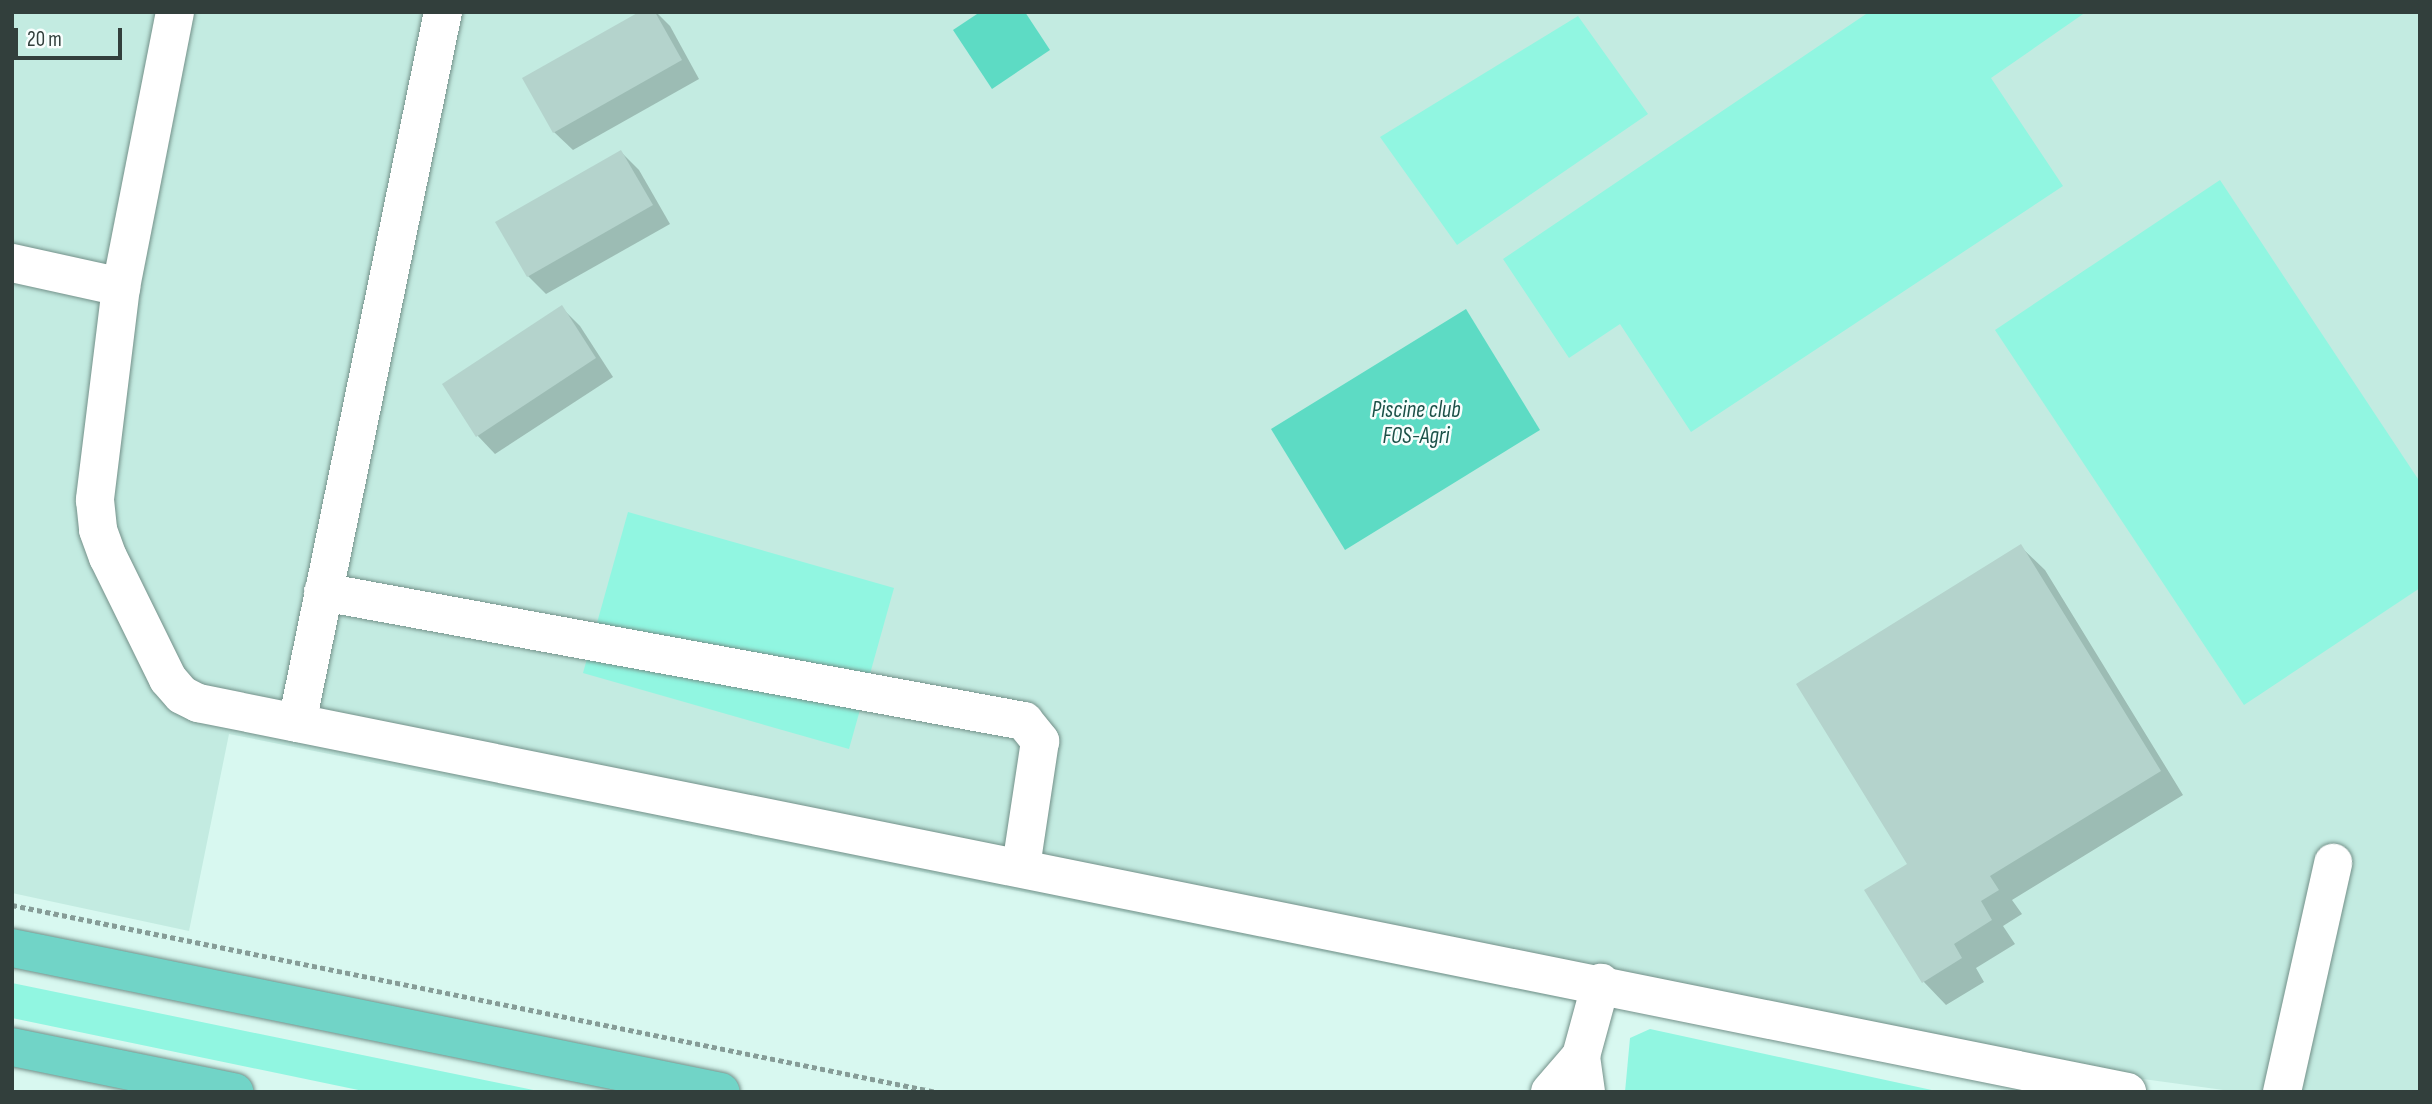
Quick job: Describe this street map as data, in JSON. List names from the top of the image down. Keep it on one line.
{"water":["Piscine club FOS-Agri"],"scale_bar":"20 m"}
